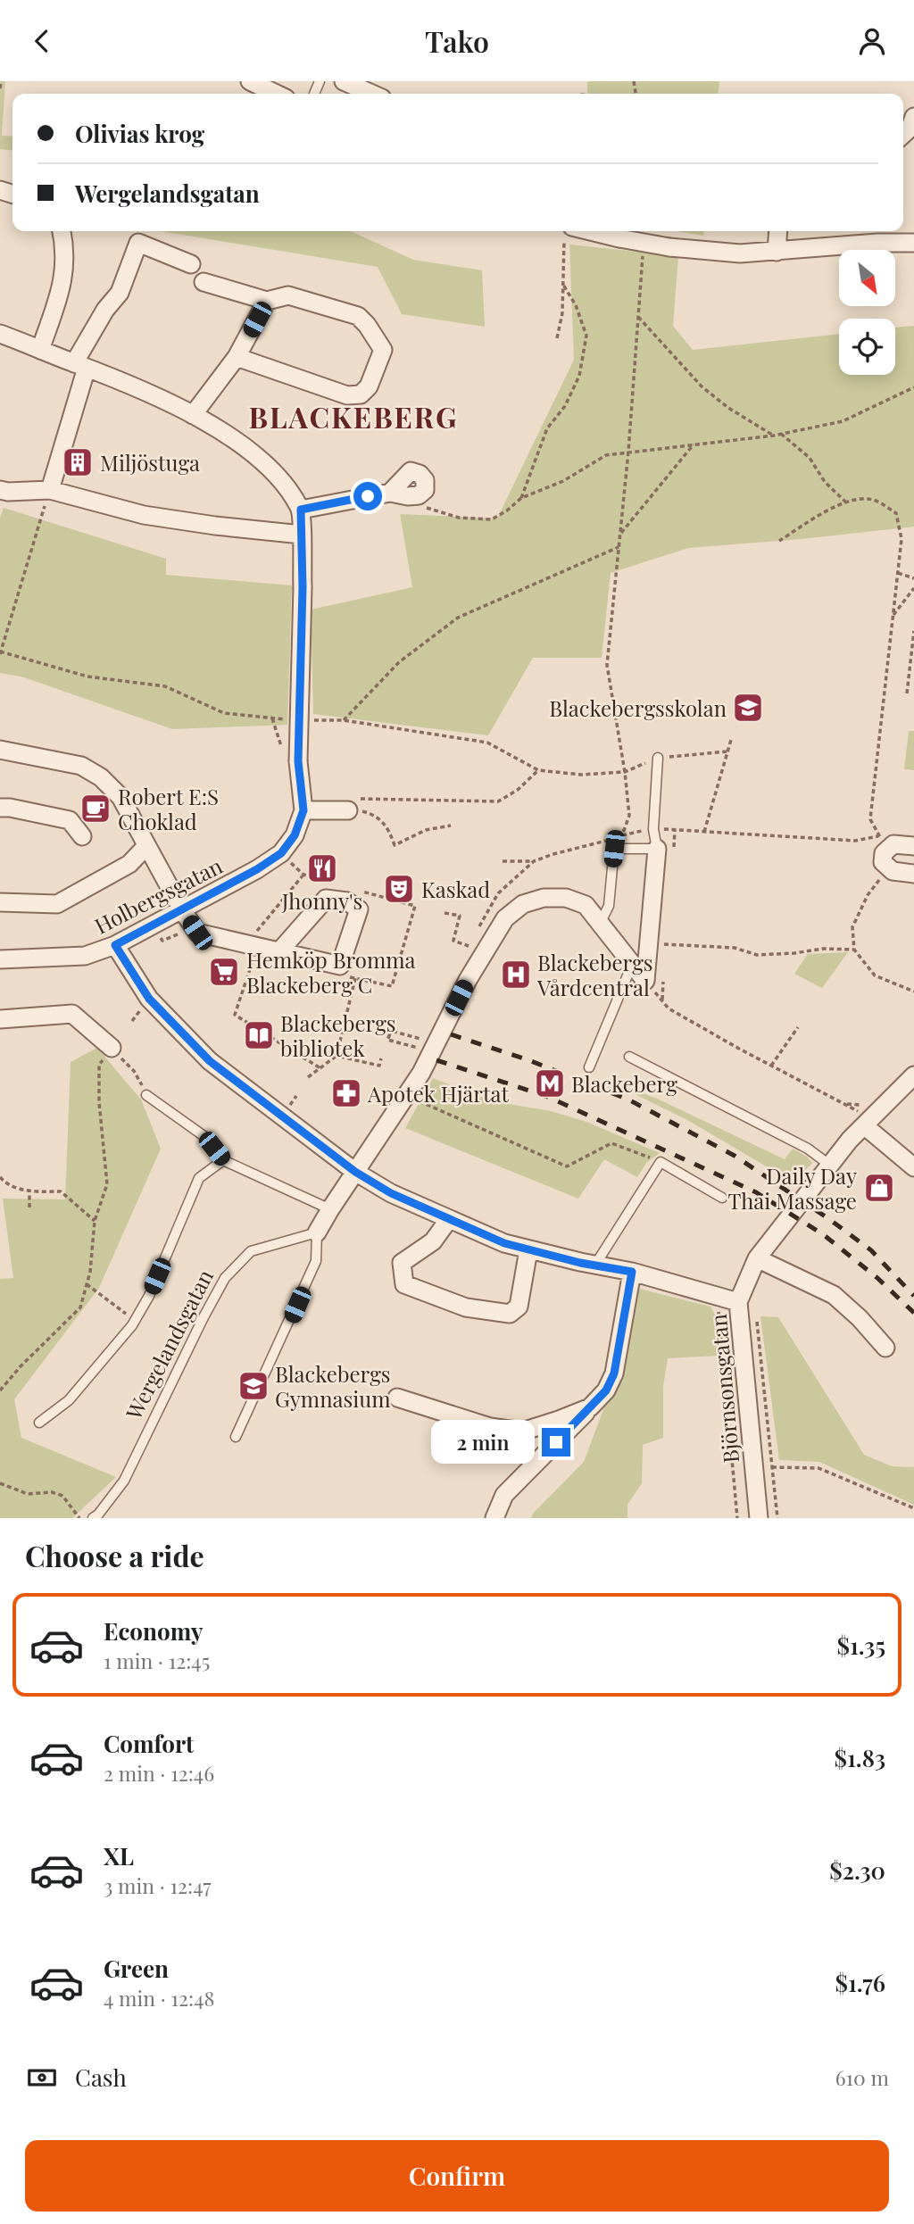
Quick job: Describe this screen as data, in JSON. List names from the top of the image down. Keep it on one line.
{"streets":{"street":["Holbergsgatan","Björnsonsgatan"],"lane":["Wergelandsgatan"]},"districts":["BLACKEBERG"],"places":{"building":["Miljöstuga"],"school or university":["Blackebergsskolan","Blackebergs Gymnasium"],"cafe":["Robert E:S Choklad"],"restaurant":["Jhonny's"],"theatre":["Kaskad"],"supermarket":["Hemköp Bromma Blackeberg C"],"hospital":["Blackebergs Vårdcentral"],"library":["Blackebergs bibliotek"],"metro station":["Blackeberg"],"pharmacy":["Apotek Hjärtat"],"shop":["Daily Day Thai Massage"]},"north":"bottom right","page":{"header":"Tako","banner":["Olivias krog","Wergelandsgatan"],"bubble":"2 min","heading":"Choose a ride","list":[{"name":"Economy","note":"1 min · 12:45","value":"$1.35"},{"name":"Comfort","note":"2 min · 12:46","value":"$1.83"},{"name":"XL","note":"3 min · 12:47","value":"$2.30"},{"name":"Green","note":"4 min · 12:48","value":"$1.76"}],"pay":["Cash","610 m"],"buttons":"Confirm"}}
